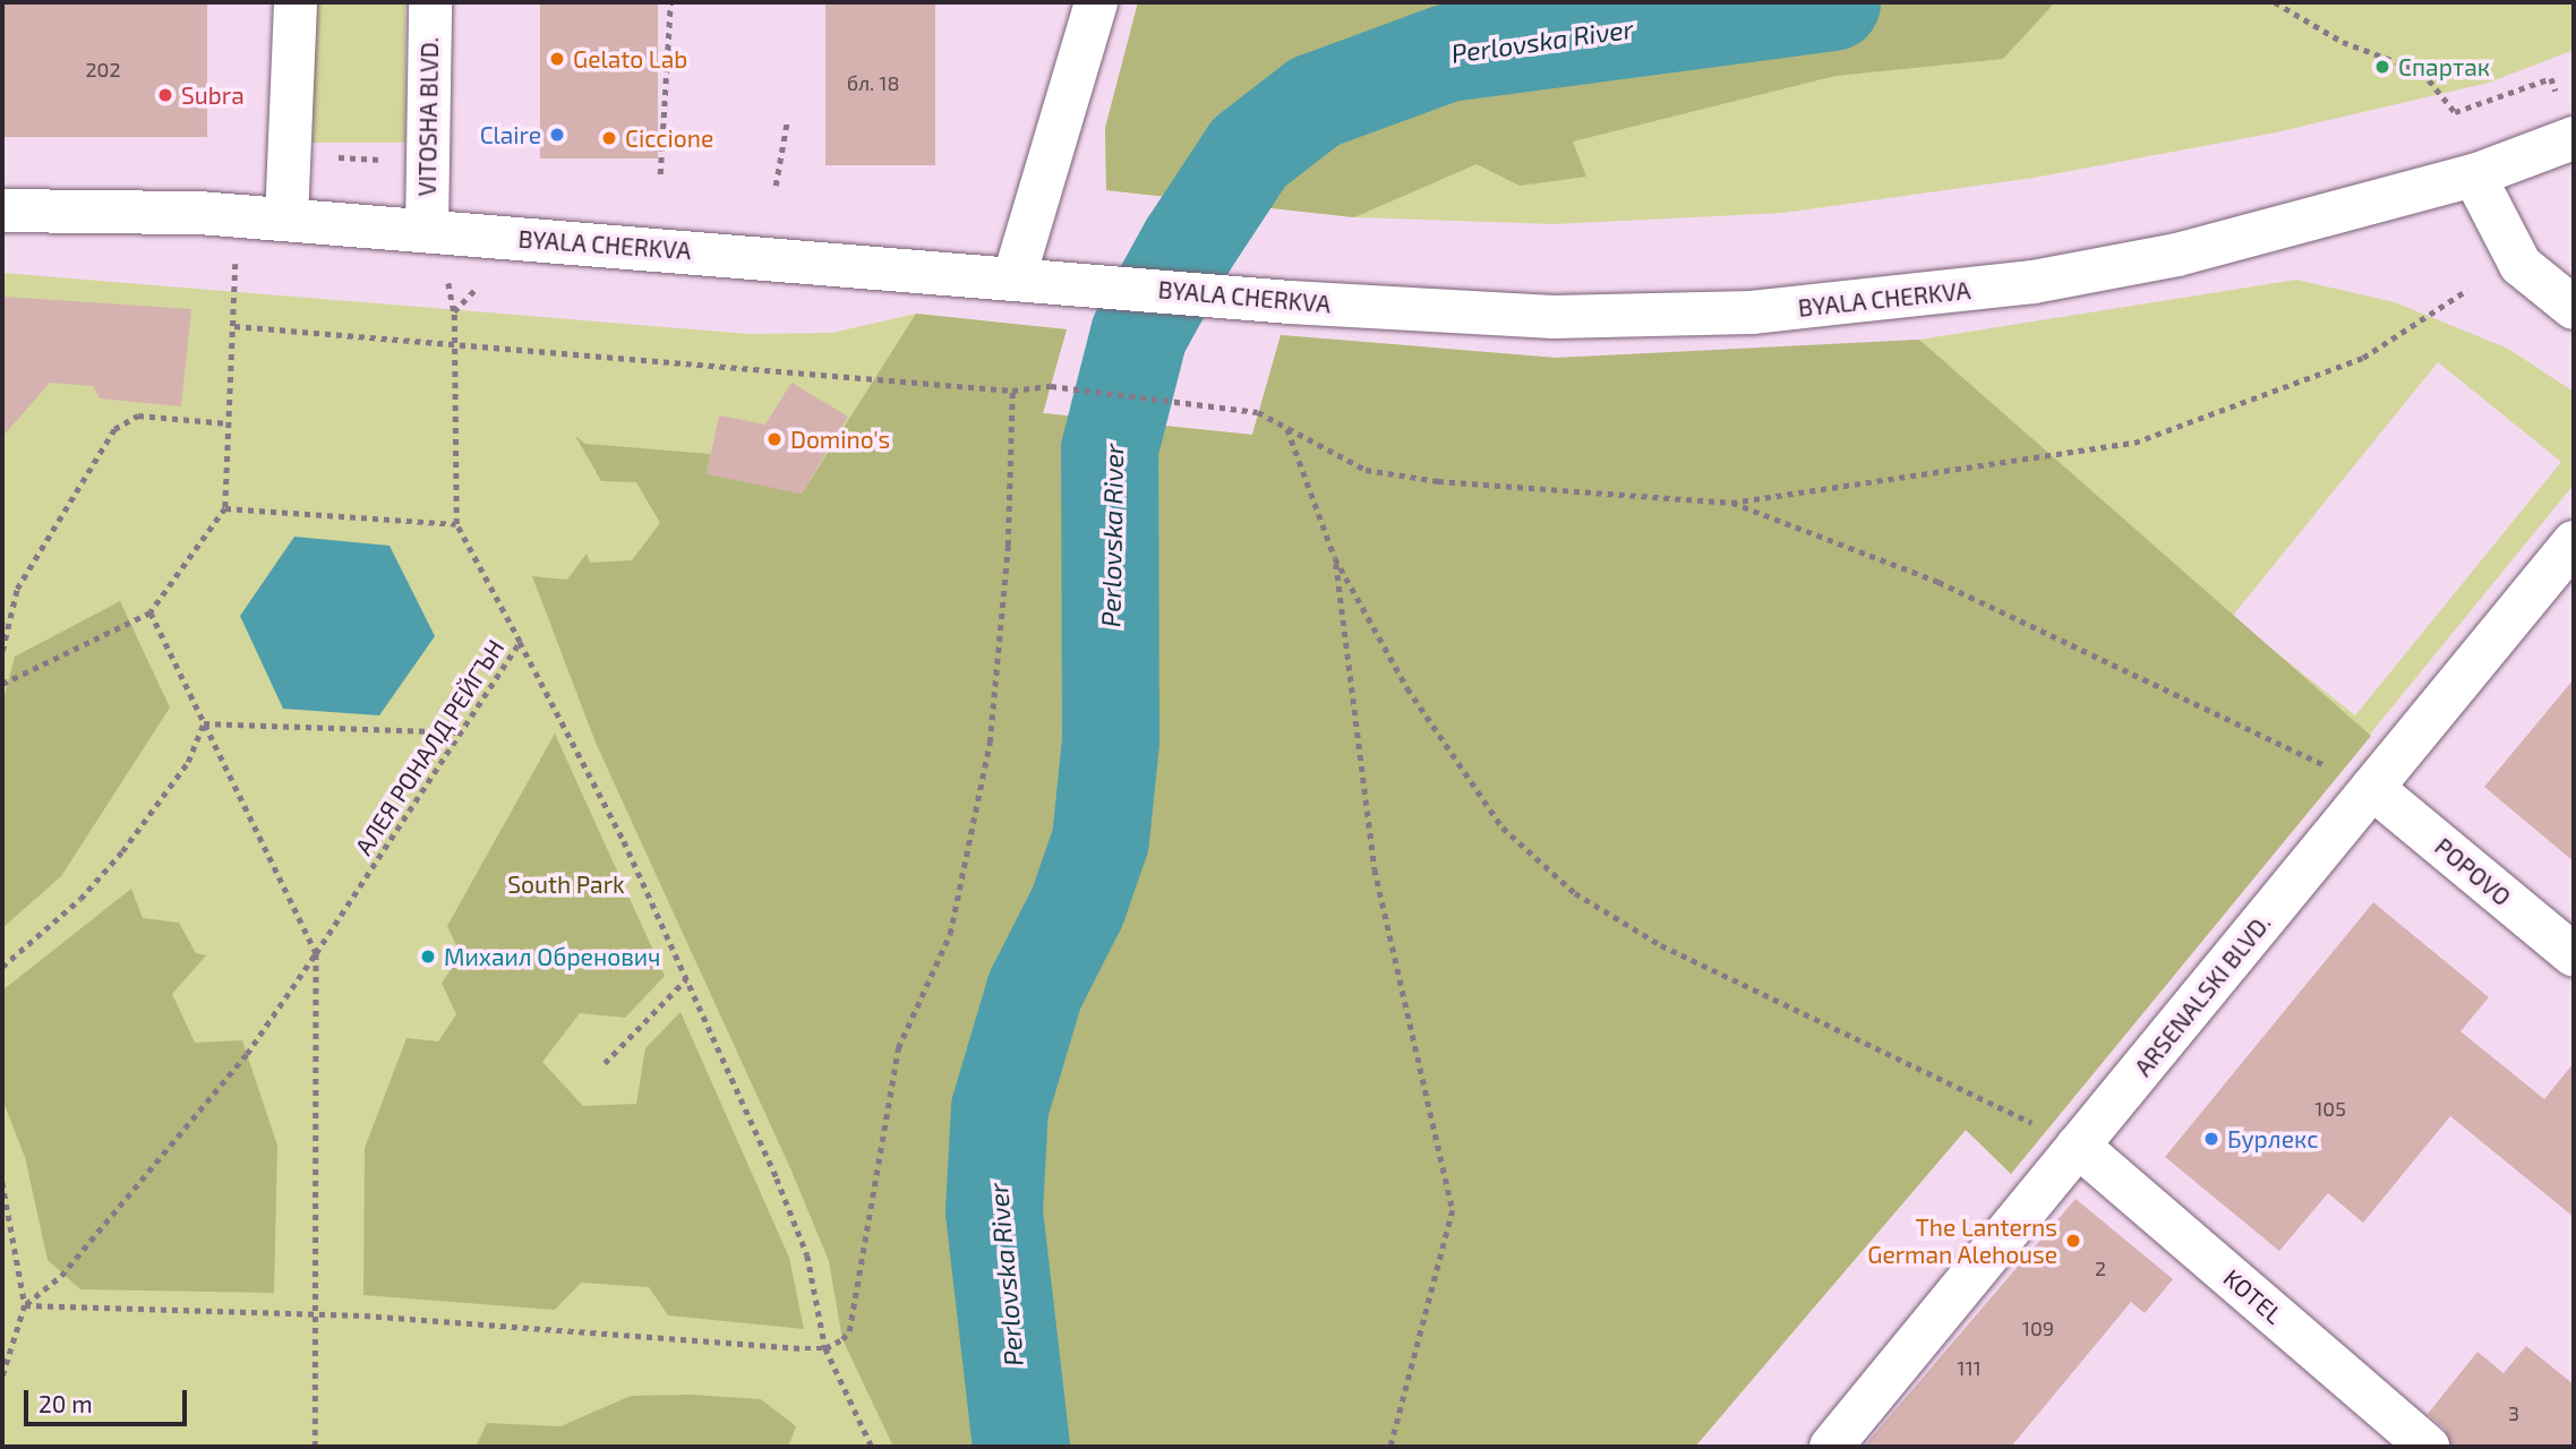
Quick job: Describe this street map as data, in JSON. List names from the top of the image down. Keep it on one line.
{"streets":{"street":["VITOSHA BLVD.","BYALA CHERKVA","POPOVO","ARSENALSKI BLVD.","KOTEL"],"path":["АЛЕЯ РОНАЛД РЕЙГЪН"]},"crossings":[["VITOSHA BLVD.","BYALA CHERKVA"],["POPOVO","ARSENALSKI BLVD."],["ARSENALSKI BLVD.","KOTEL"]],"water":["Perlovska River"],"parks":["South Park"],"places":["Gelato Lab","Спартак","Subra","Claire","Ciccione","Domino's","Михаил Обренович","Бурлекс","The Lanterns German Alehouse"],"house_numbers":["202","бл. 18","105","2","109","111","3"],"scale_bar":"20 m"}
